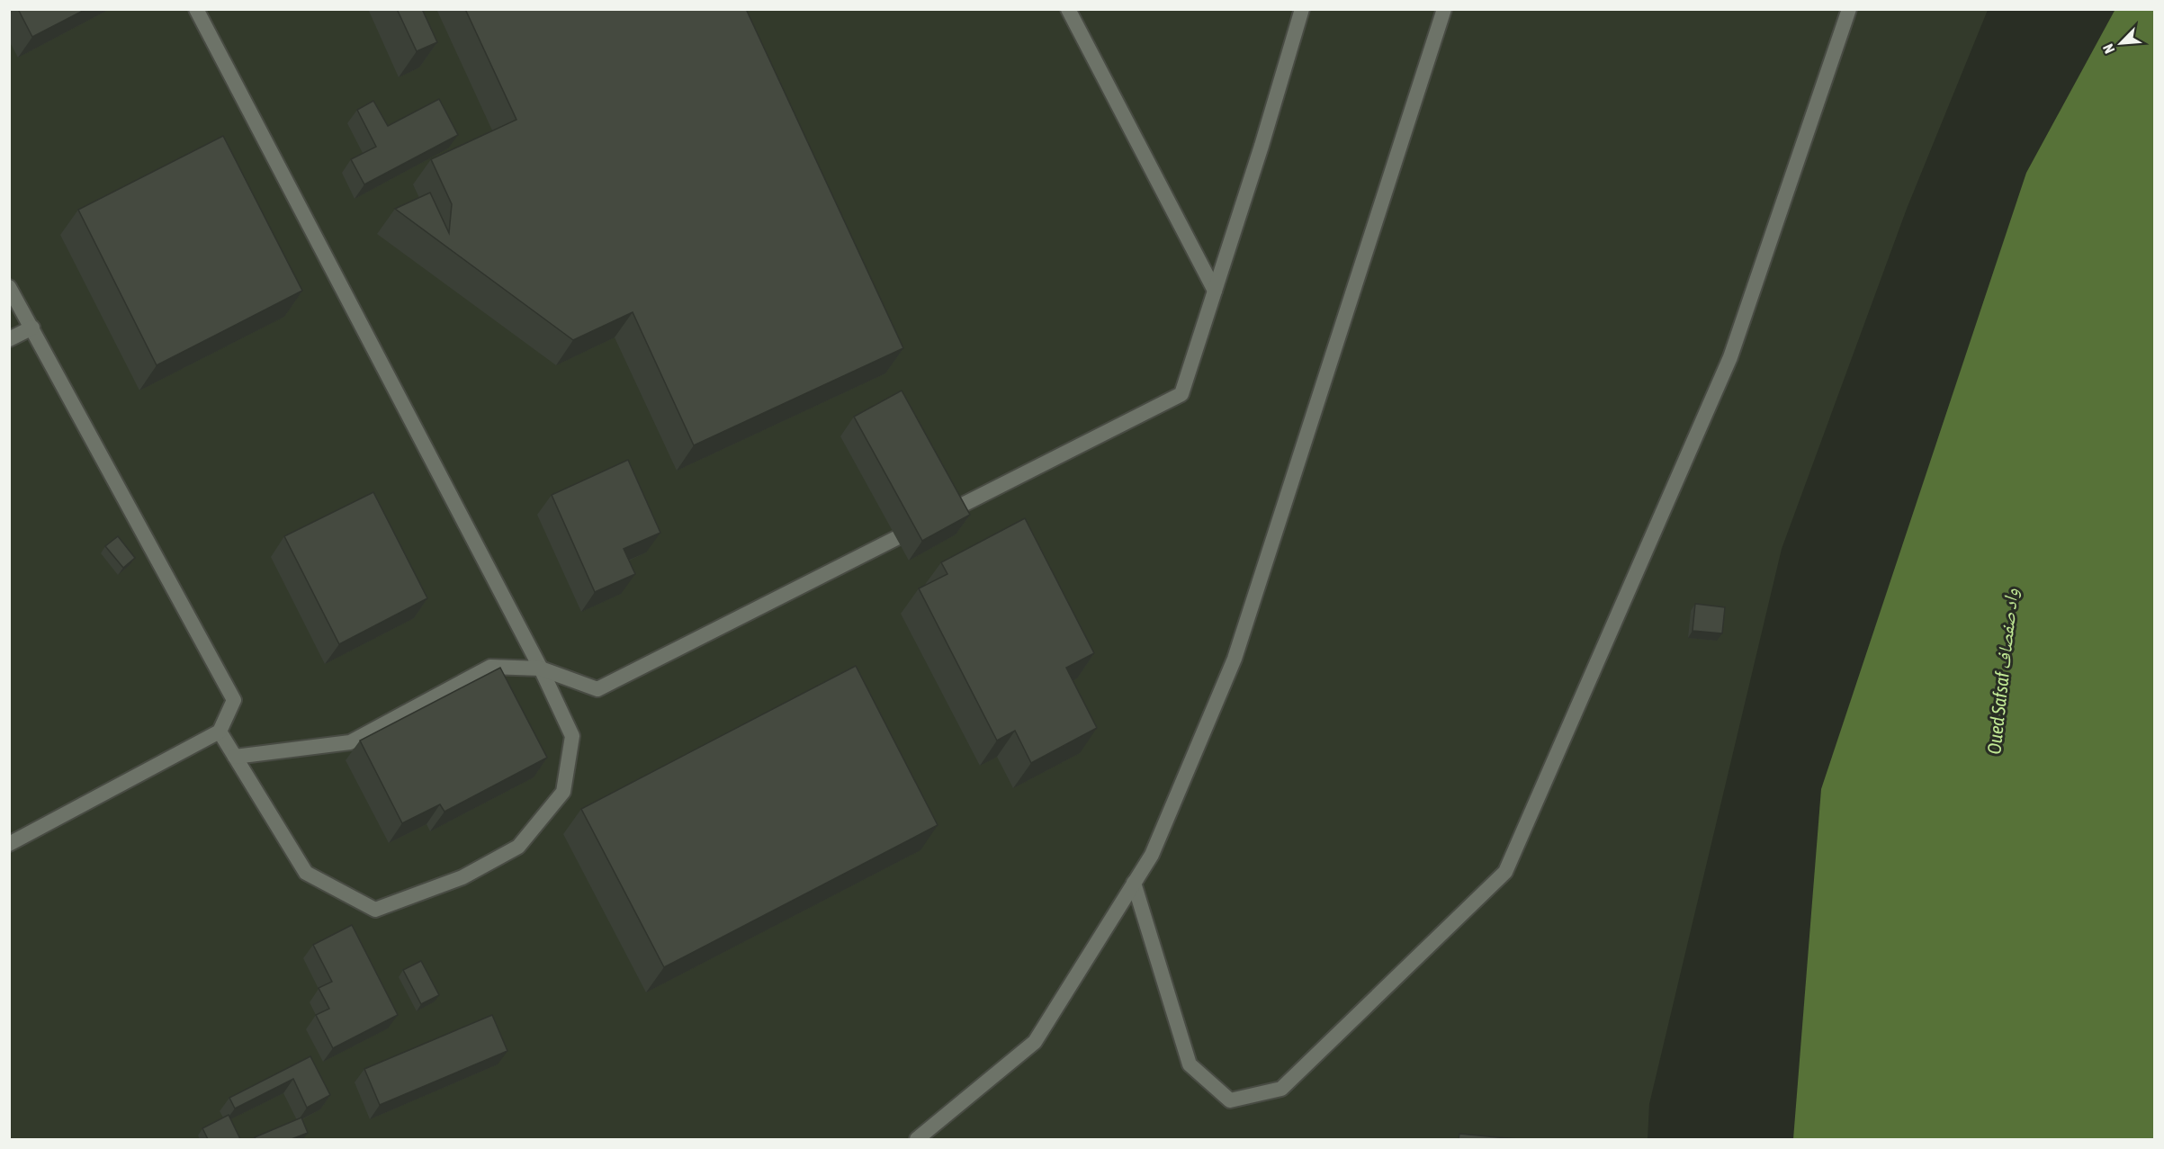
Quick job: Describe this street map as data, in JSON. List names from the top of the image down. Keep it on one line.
{"water":["Oued Safsaf واد صفصاف"],"north":"bottom left"}
